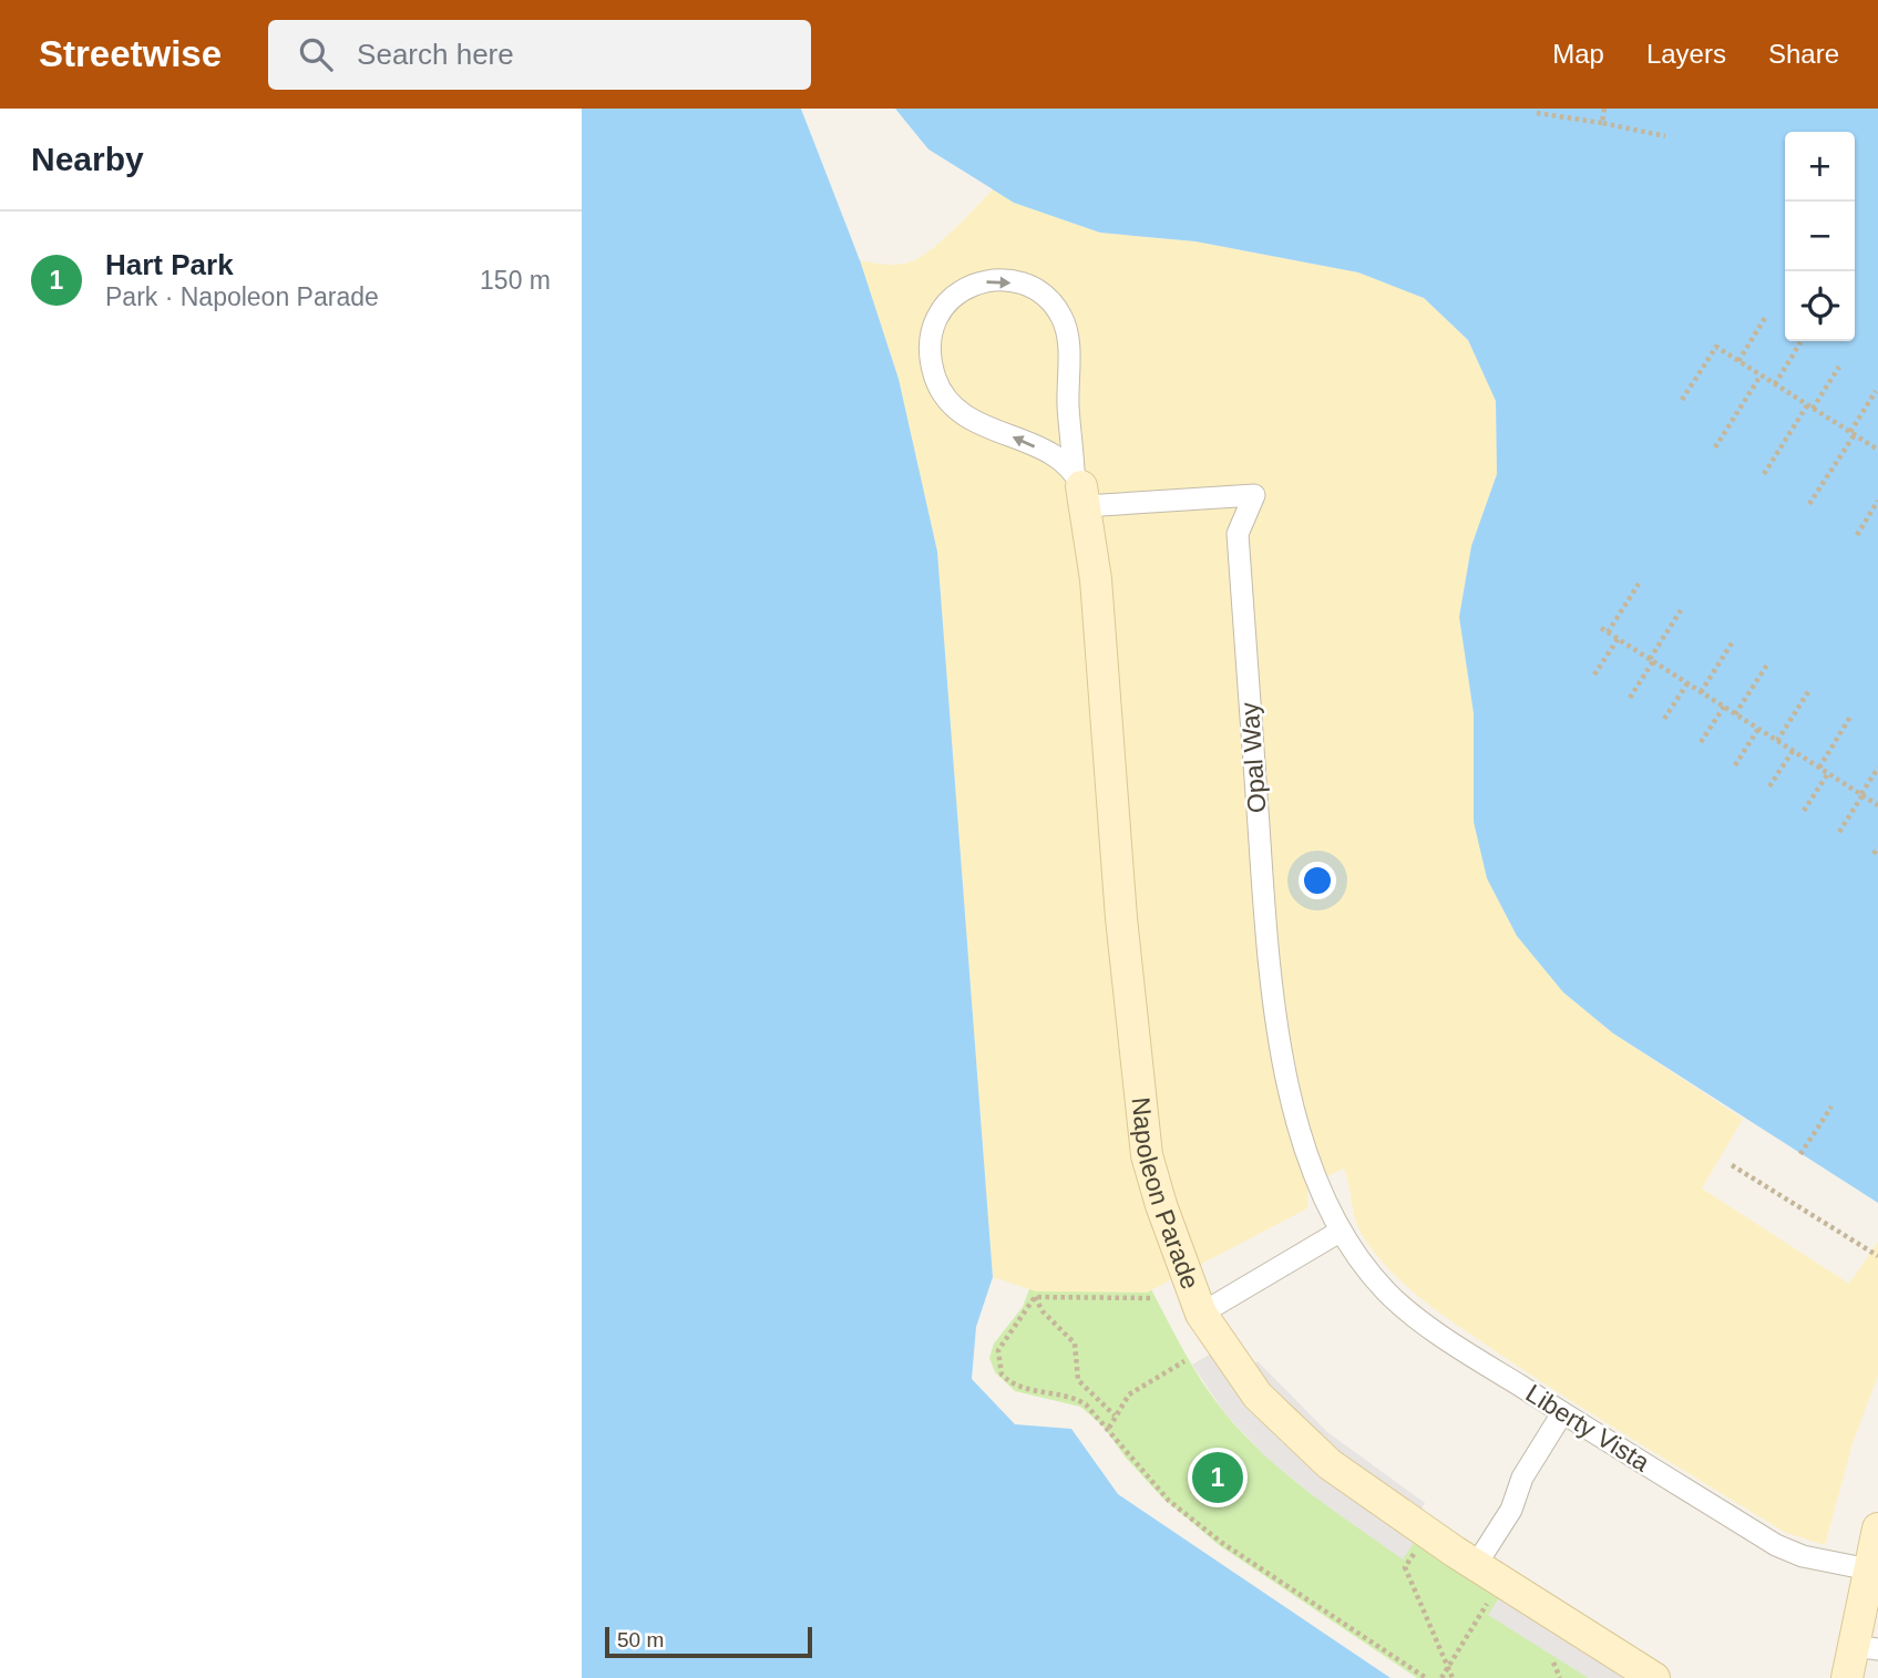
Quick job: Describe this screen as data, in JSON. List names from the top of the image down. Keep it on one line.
{"streets":{"street":["Opal Way","Napoleon Parade","Liberty Vista"]},"crossings":[["Opal Way","Napoleon Parade"],["Opal Way","Liberty Vista"]],"scale_bar":"50 m","page":{"header":"Streetwise","search":"Search here","nav":["Map","Layers","Share"],"heading":"Nearby","map_buttons":["+","−"],"list":[{"mark":"1","name":"Hart Park","note":"Park · Napoleon Parade","value":"150 m"}],"pins":"1","scale":"50 m"}}
